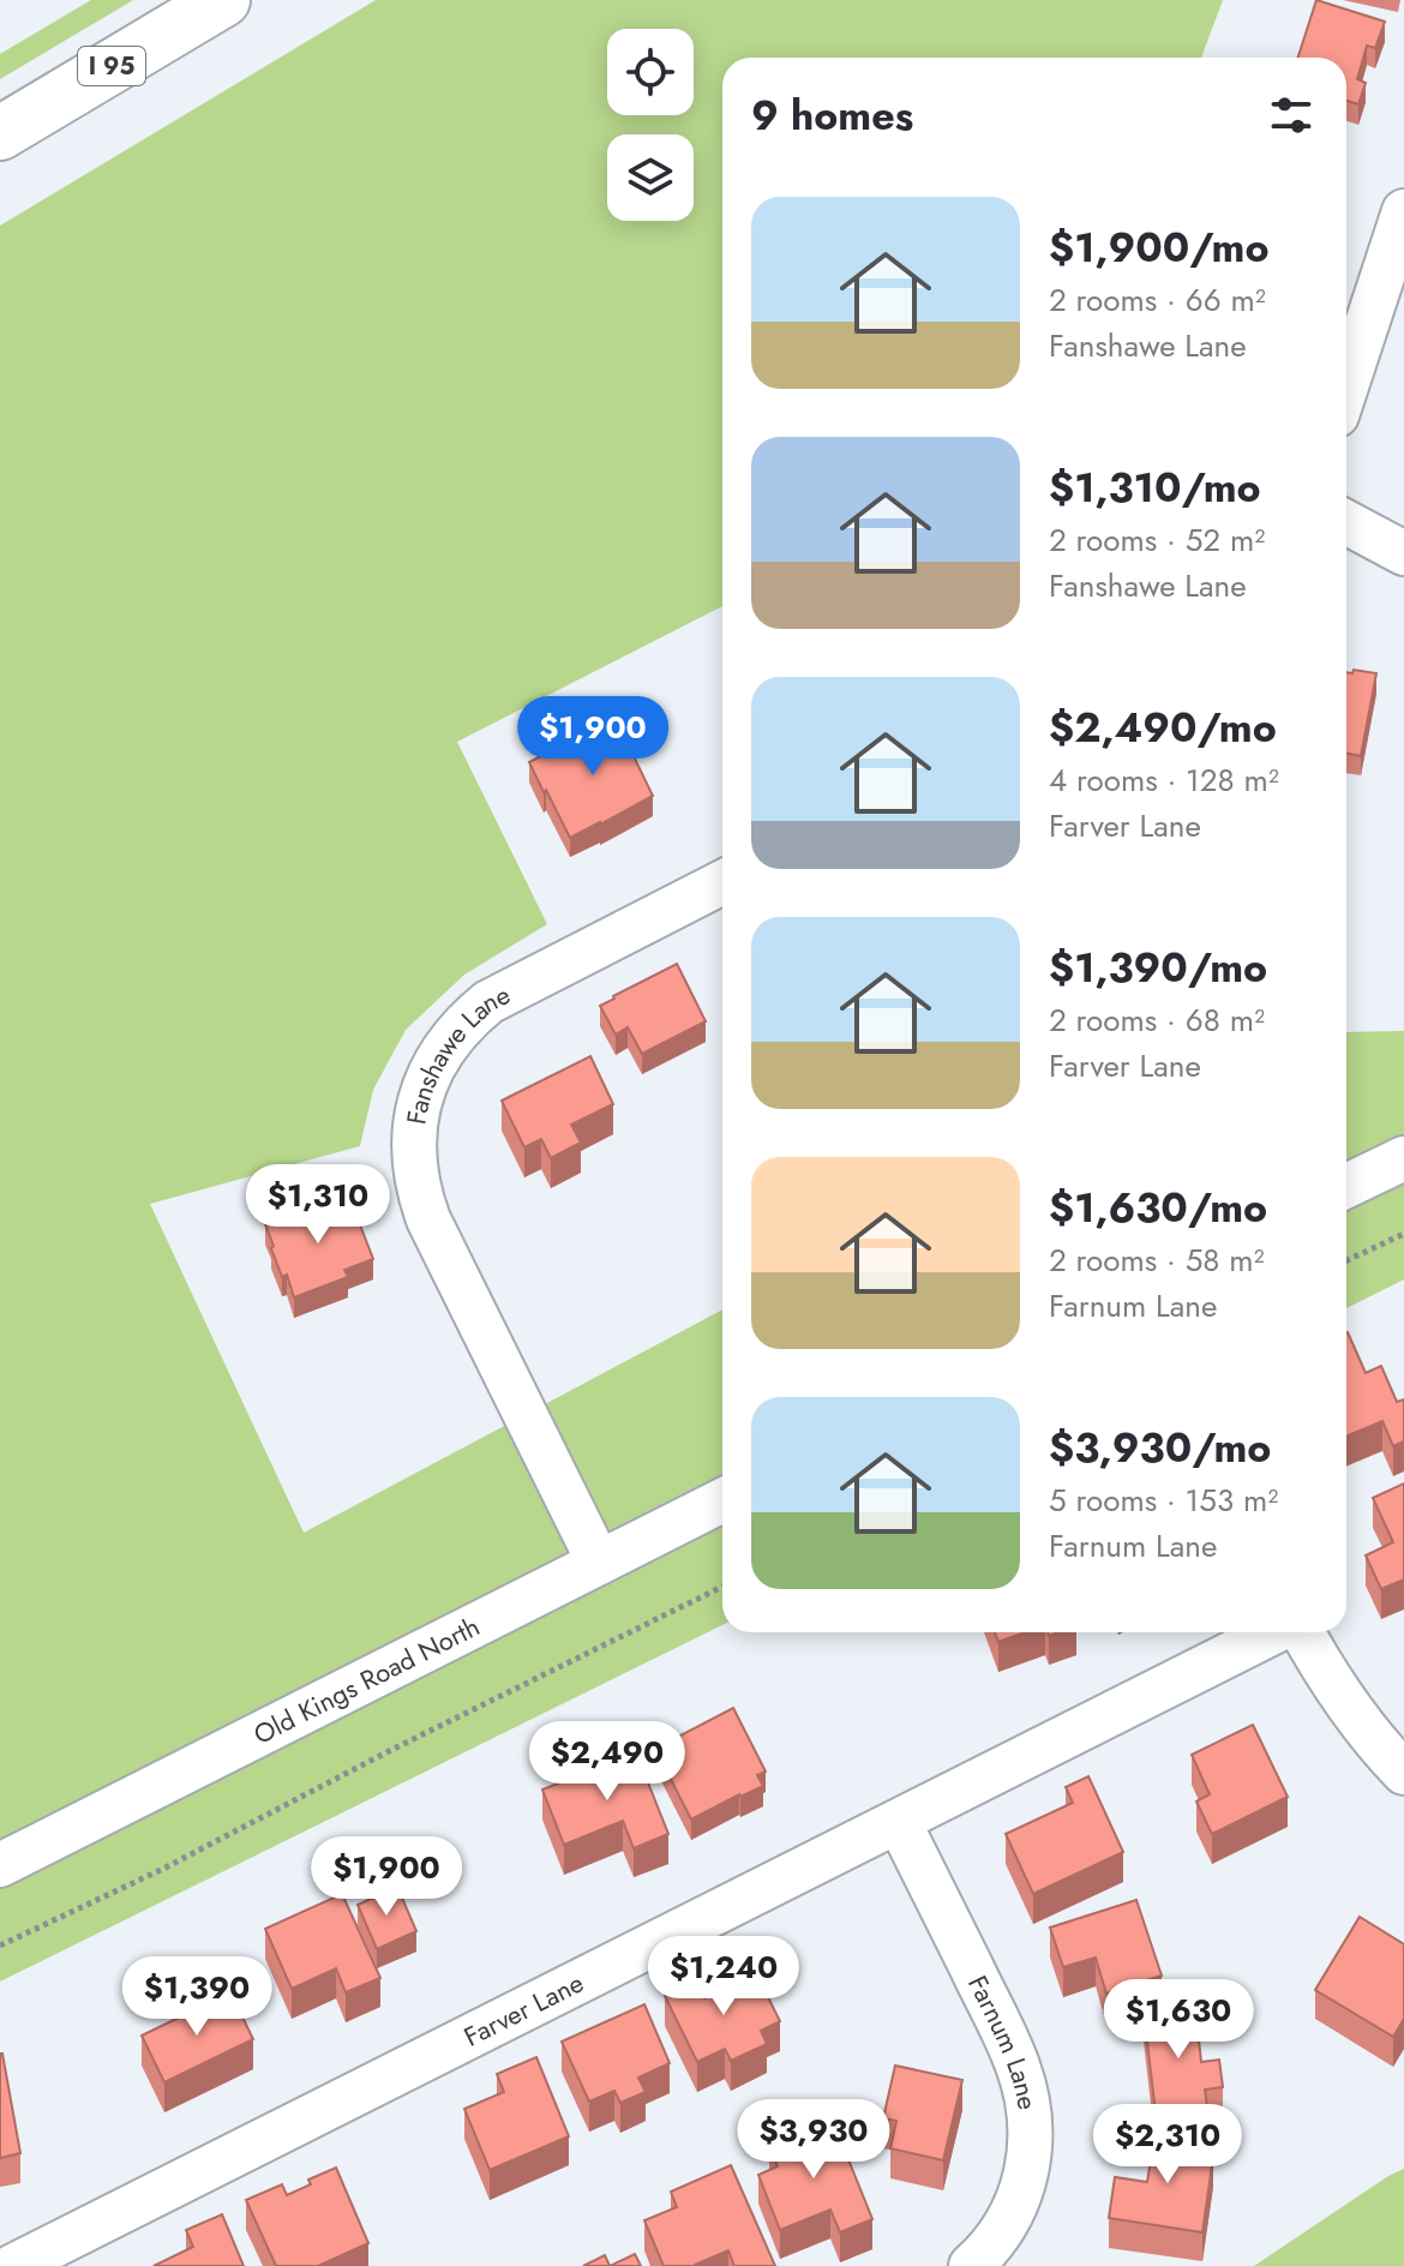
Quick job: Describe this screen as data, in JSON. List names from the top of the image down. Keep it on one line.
{"streets":{"highway":["I 95"],"street":["Fanshawe Lane","Old Kings Road North","Farver Lane","Farnum Lane"]},"crossings":[["Fanshawe Lane","Old Kings Road North"],["Farver Lane","Farnum Lane"]],"page":{"heading":"9 homes","list":[{"name":"$1,900/mo","note":"2 rooms · 66 m² · Fanshawe Lane"},{"name":"$1,310/mo","note":"2 rooms · 52 m² · Fanshawe Lane"},{"name":"$2,490/mo","note":"4 rooms · 128 m² · Farver Lane"},{"name":"$1,390/mo","note":"2 rooms · 68 m² · Farver Lane"},{"name":"$1,630/mo","note":"2 rooms · 58 m² · Farnum Lane"},{"name":"$3,930/mo","note":"5 rooms · 153 m² · Farnum Lane"}],"price":["$1,900","$1,310","$2,490","$1,900","$1,240","$1,390","$1,630","$3,930","$2,310"]}}
